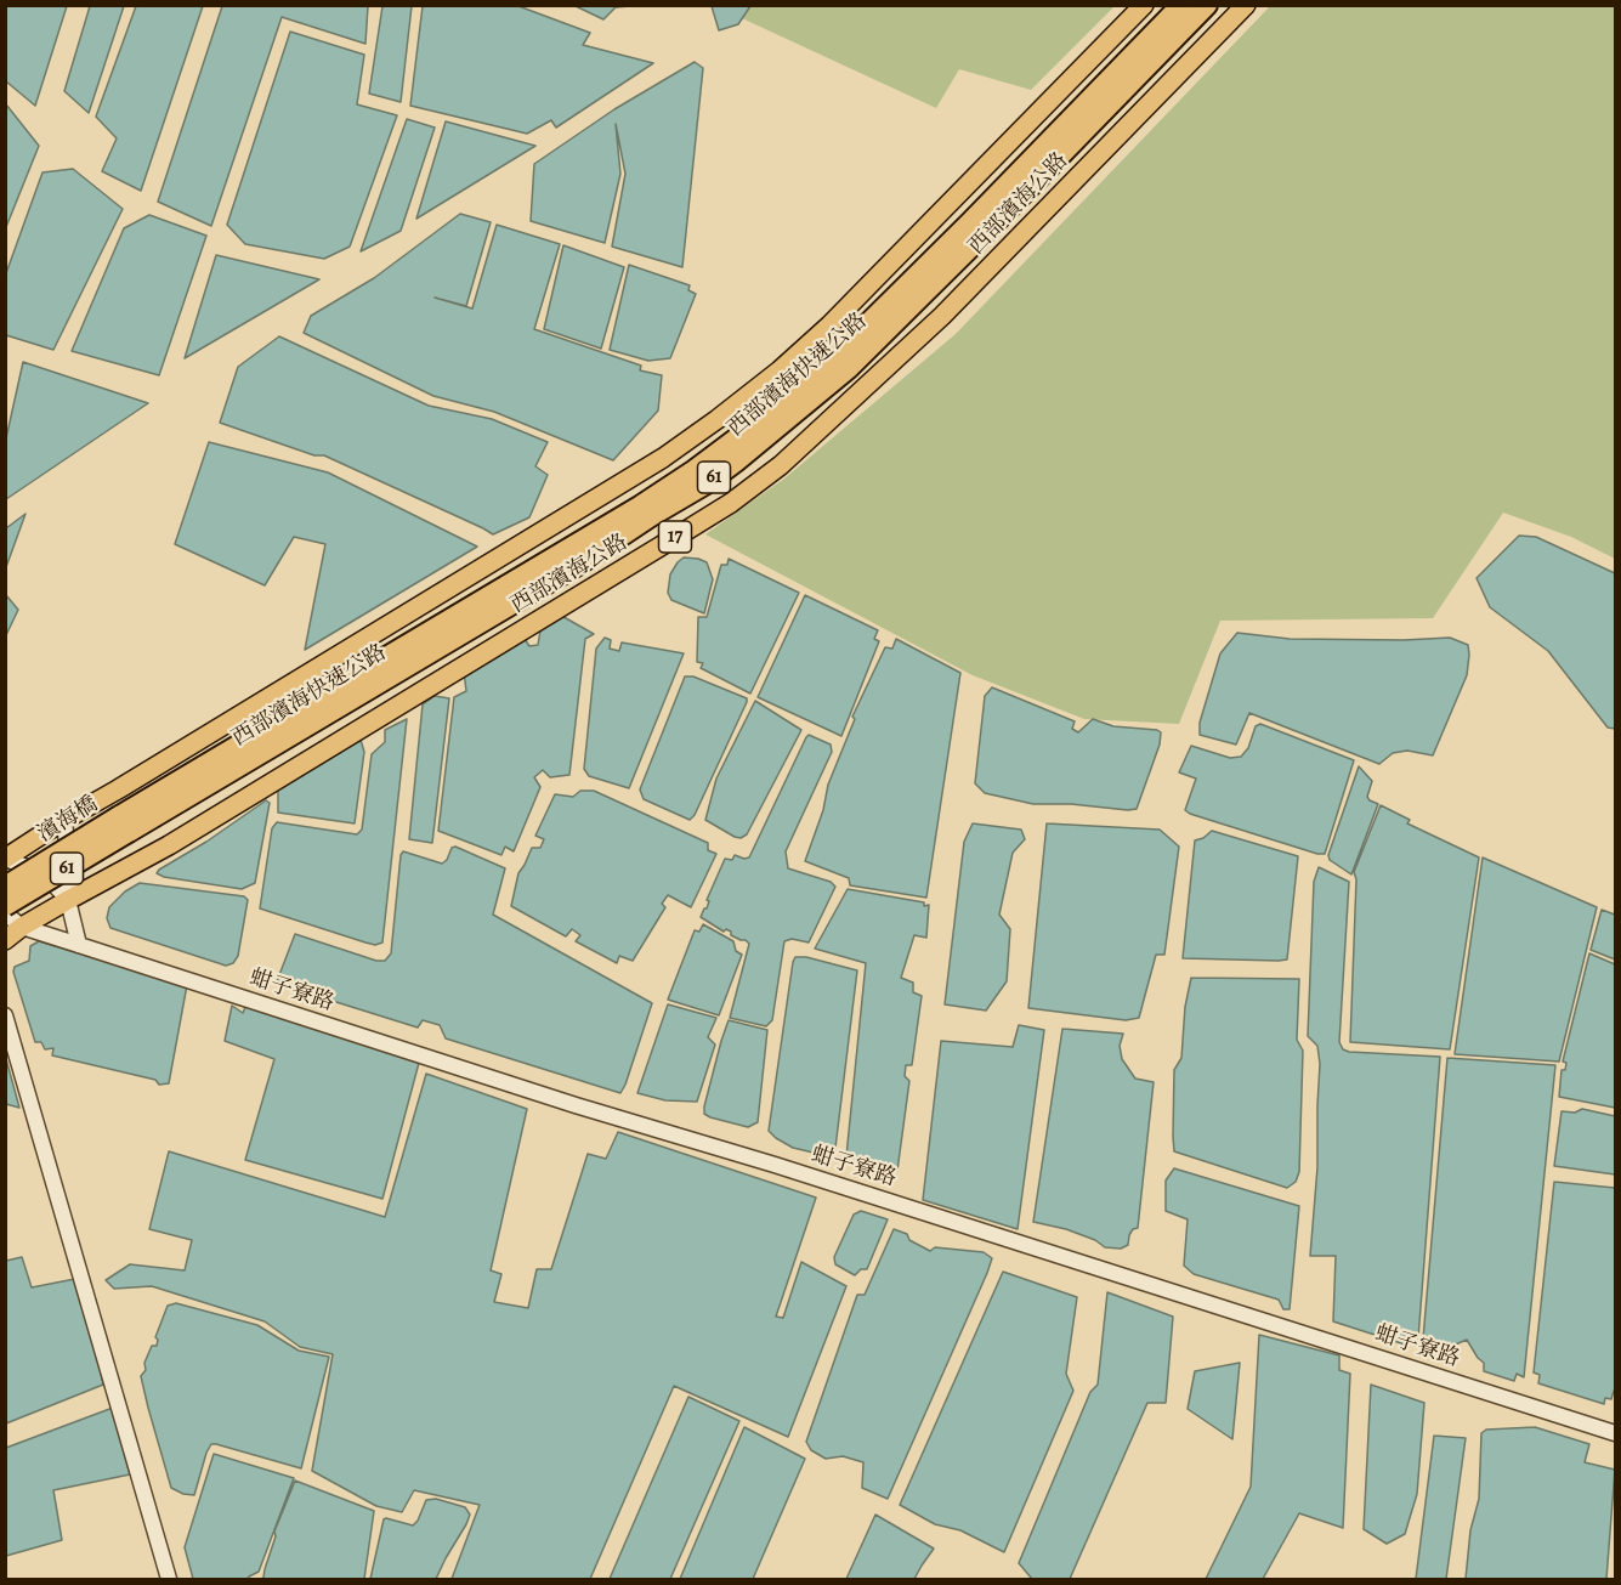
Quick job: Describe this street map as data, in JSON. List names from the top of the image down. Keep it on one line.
{"streets":{"highway":["西部濱海快速公路","61","濱海橋"],"main road":["西部濱海公路","17"],"street":["蚶子寮路"]},"crossings":[["西部濱海公路","蚶子寮路"],["西部濱海快速公路","濱海橋"]]}
